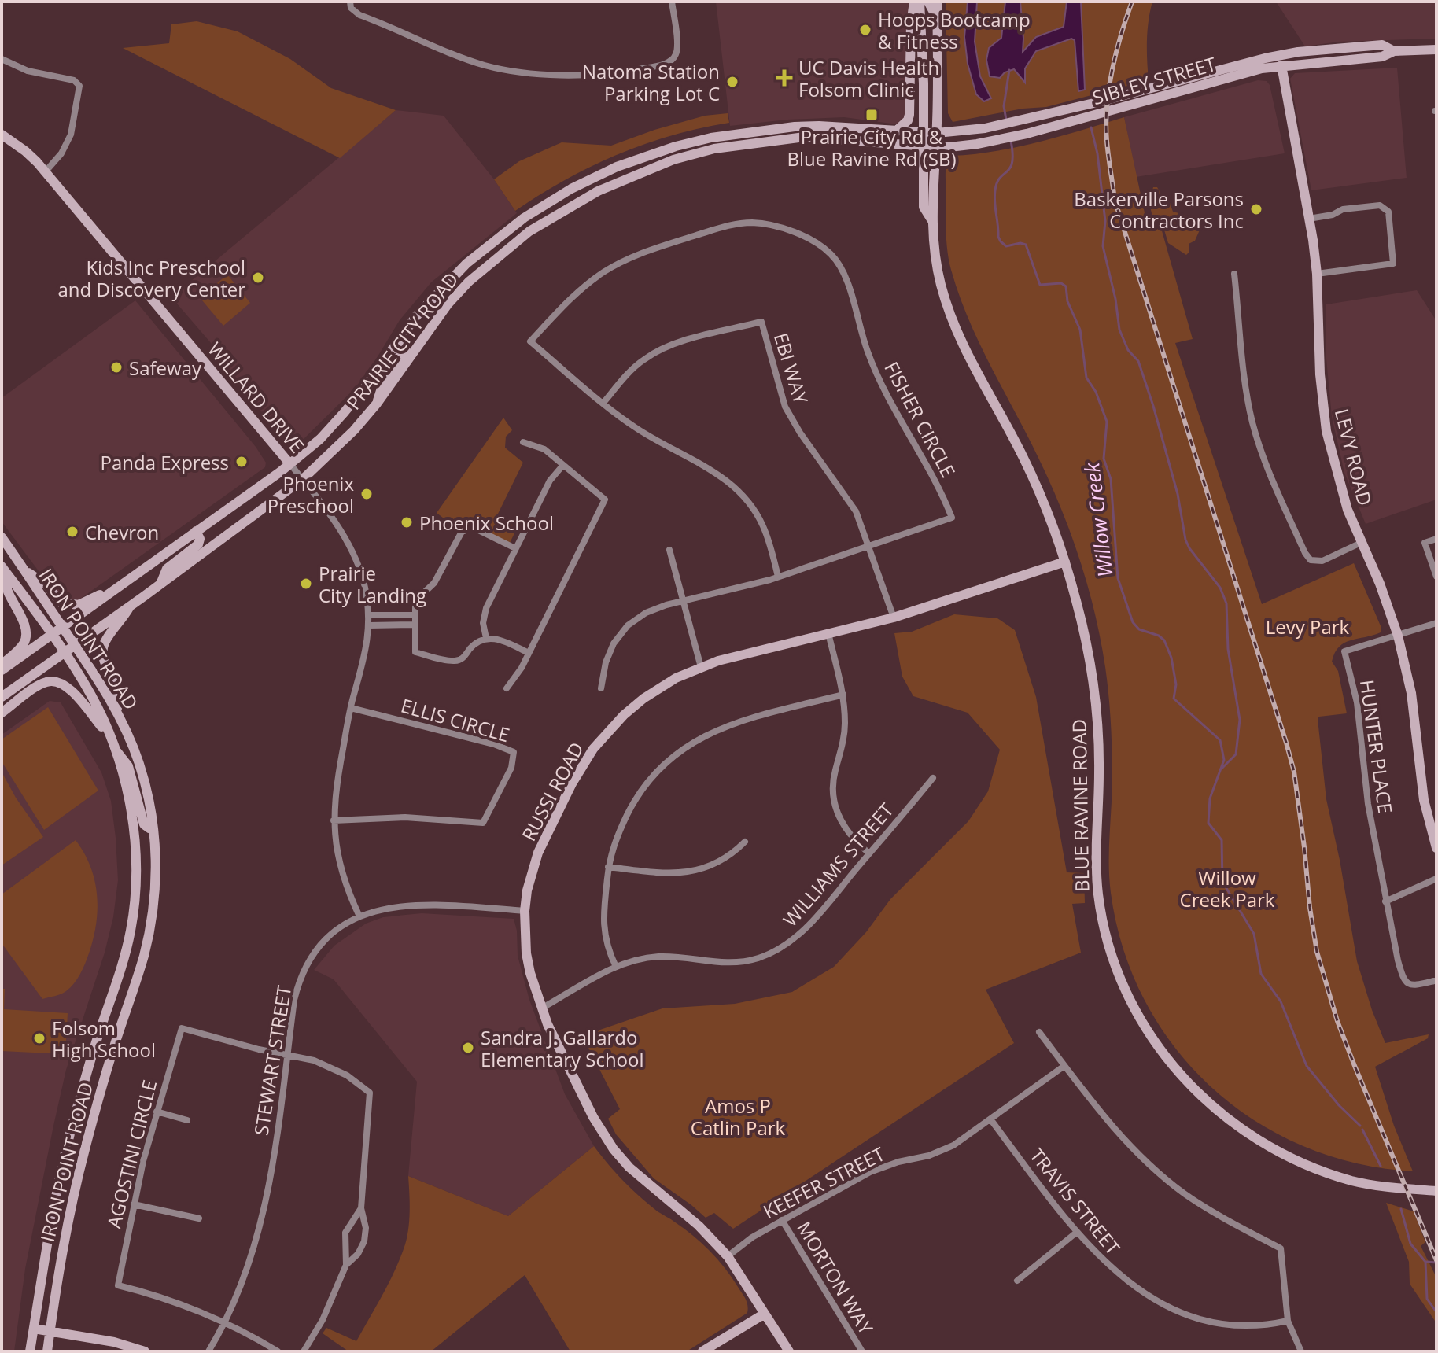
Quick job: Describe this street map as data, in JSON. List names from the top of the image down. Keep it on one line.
{"streets":{"main road":["SIBLEY STREET","PRAIRIE CITY ROAD","WILLARD DRIVE","LEVY ROAD","IRON POINT ROAD","RUSSI ROAD","BLUE RAVINE ROAD"],"street":["EBI WAY","FISHER CIRCLE","ELLIS CIRCLE","HUNTER PLACE","WILLIAMS STREET","STEWART STREET","AGOSTINI CIRCLE","KEEFER STREET","TRAVIS STREET","MORTON WAY"]},"crossings":[["SIBLEY STREET","PRAIRIE CITY ROAD"],["SIBLEY STREET","LEVY ROAD"],["SIBLEY STREET","BLUE RAVINE ROAD"],["PRAIRIE CITY ROAD","WILLARD DRIVE"],["PRAIRIE CITY ROAD","IRON POINT ROAD"],["PRAIRIE CITY ROAD","BLUE RAVINE ROAD"],["EBI WAY","FISHER CIRCLE"],["EBI WAY","RUSSI ROAD"],["WILLARD DRIVE","ELLIS CIRCLE"],["WILLARD DRIVE","STEWART STREET"],["LEVY ROAD","HUNTER PLACE"],["RUSSI ROAD","BLUE RAVINE ROAD"],["RUSSI ROAD","WILLIAMS STREET"],["RUSSI ROAD","STEWART STREET"],["RUSSI ROAD","KEEFER STREET"],["STEWART STREET","AGOSTINI CIRCLE"],["KEEFER STREET","TRAVIS STREET"],["KEEFER STREET","MORTON WAY"]],"water":["Willow Creek"],"parks":["Levy Park","Willow Creek Park","Amos P Catlin Park"],"places":{"other":["Hoops Bootcamp & Fitness","Natoma Station Parking Lot C","Baskerville Parsons Contractors Inc","Kids Inc Preschool and Discovery Center","Safeway","Panda Express","Phoenix Preschool","Phoenix School","Chevron","Prairie City Landing","Folsom High School","Sandra J. Gallardo Elementary School"],"health":["UC Davis Health Folsom Clinic"],"transit":["Prairie City Rd & Blue Ravine Rd (SB)"]}}
